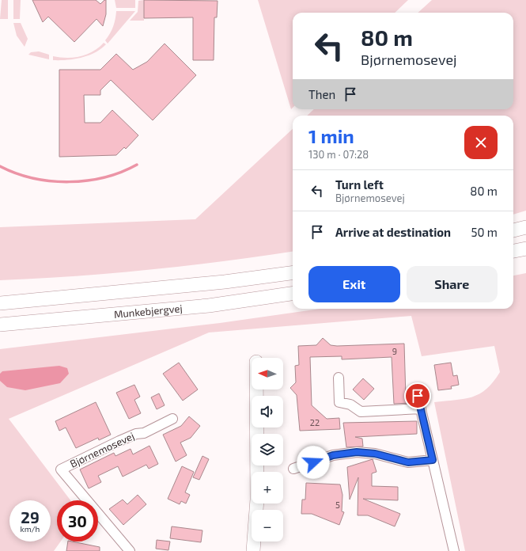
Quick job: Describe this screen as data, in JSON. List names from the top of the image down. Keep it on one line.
{"streets":{"street":["Munkebjergvej","Bjørnemosevej"]},"house_numbers":["9","22","5"],"north":"left","page":{"turn":["80 m","Bjørnemosevej"],"then":"Then","heading":["1 min","130 m · 07:28"],"list":[{"name":"Turn left","note":"Bjørnemosevej","value":"80 m"},{"name":"Arrive at destination","value":"50 m"}],"buttons":["Exit","Share"],"map_buttons":["+","−"],"speed":"29 km/h","limit":"30"}}
